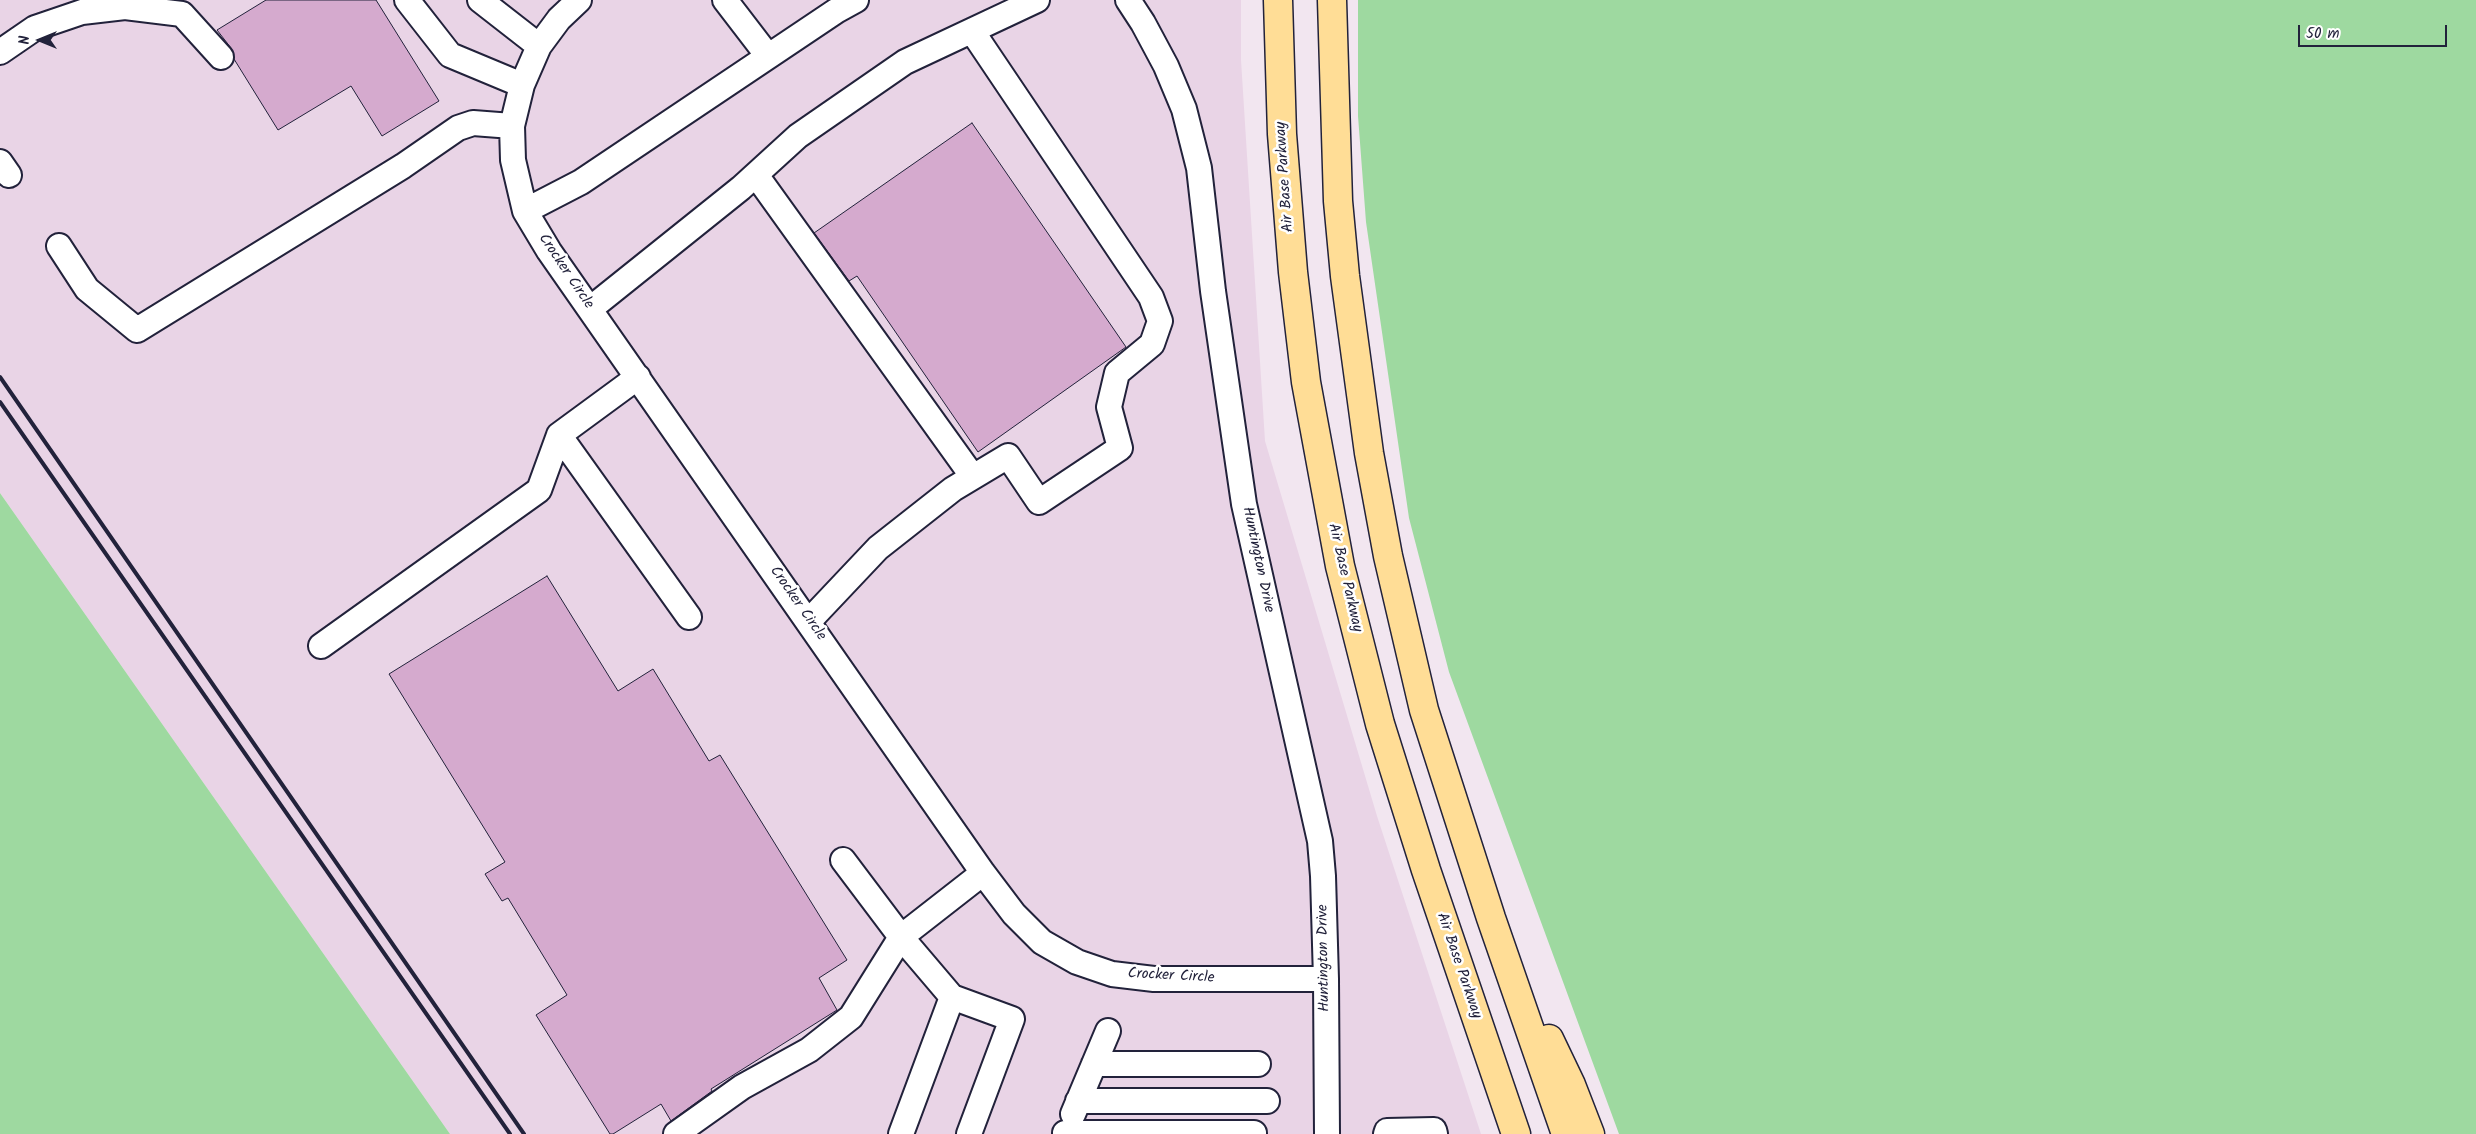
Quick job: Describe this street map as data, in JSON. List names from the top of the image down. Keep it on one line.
{"streets":{"main road":["Air Base Parkway"],"street":["Crocker Circle","Huntington Drive"]},"crossings":[["Crocker Circle","Huntington Drive"]],"scale_bar":"50 m","north":"left"}
